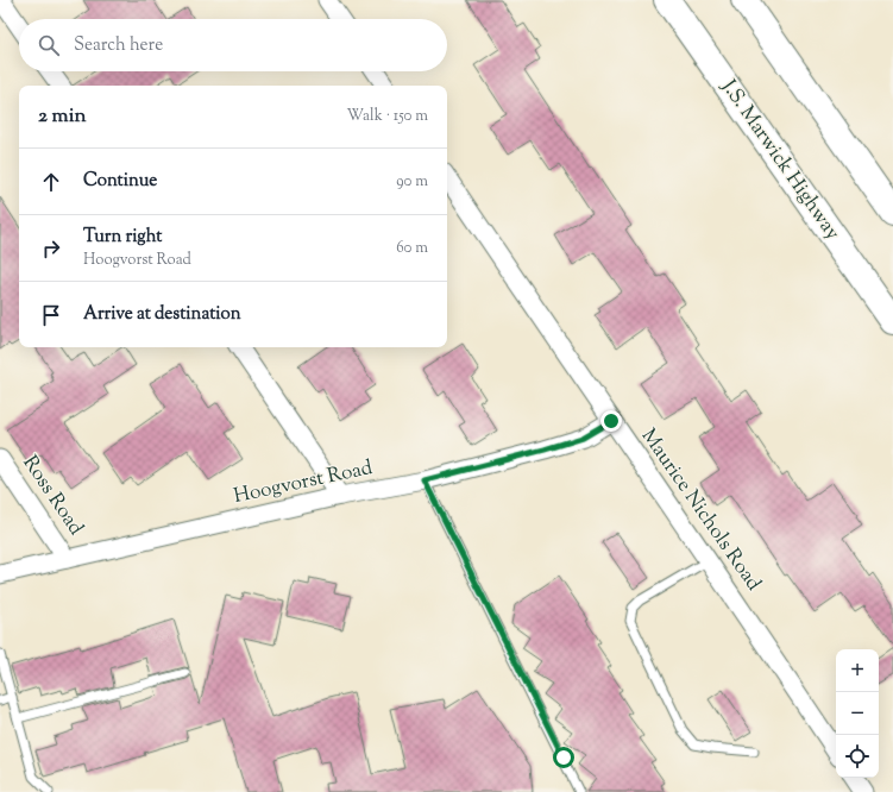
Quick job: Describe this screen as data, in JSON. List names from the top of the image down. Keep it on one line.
{"streets":{"highway":["J.S. Marwick Highway"],"street":["Hoogvorst Road","Ross Road","Maurice Nichols Road"]},"crossings":[["Hoogvorst Road","Ross Road"],["Hoogvorst Road","Maurice Nichols Road"]],"page":{"search":"Search here","heading":["2 min","Walk · 150 m"],"list":[["Continue","90 m"],["Turn right","Hoogvorst Road","60 m"],"Arrive at destination"],"map_buttons":["+","−"]}}
